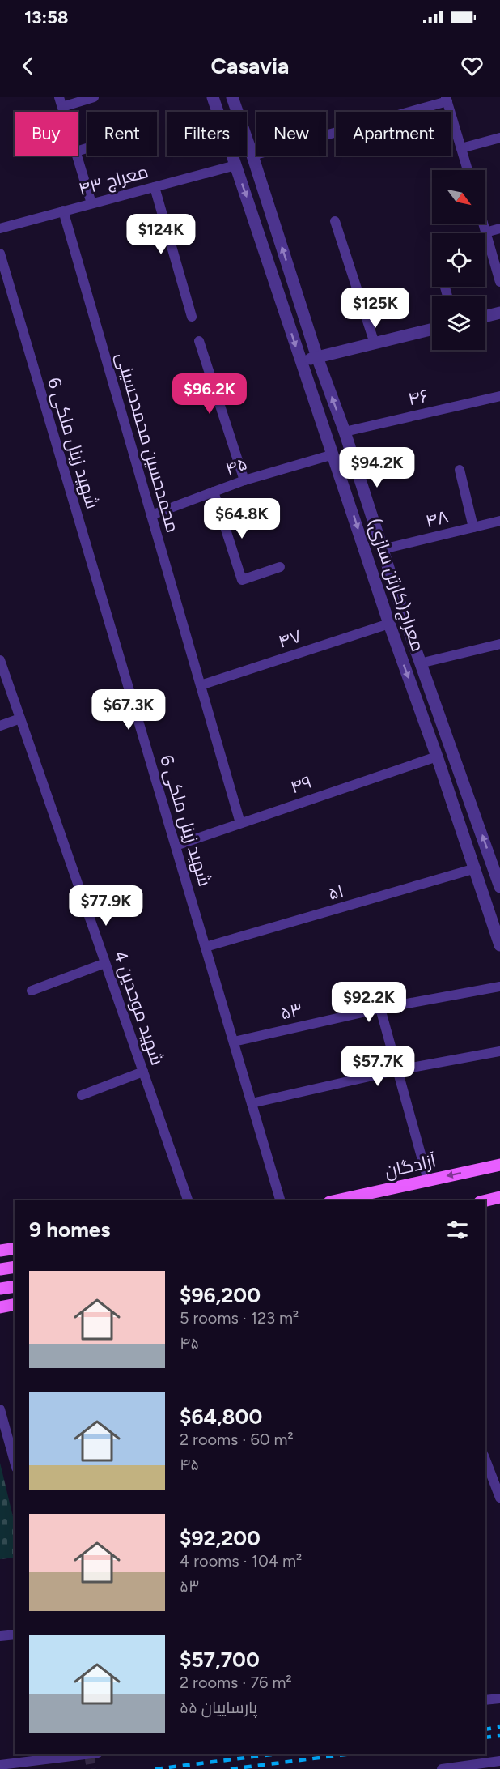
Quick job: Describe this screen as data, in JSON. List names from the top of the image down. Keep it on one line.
{"streets":{"main road":["آزادگان"],"street":["معراج ۴۳","۴۶","محمدحسین محمدحسینی","6 شهید زینل ملکی","۴۵","۴۸","معراج(کارتن سازی)","۴۷","۴۹","۵۱","4 شهید موحدین","۵۳"]},"crossings":[["معراج ۴۳","محمدحسین محمدحسینی"],["معراج ۴۳","معراج(کارتن سازی)"],["۴۶","معراج(کارتن سازی)"],["محمدحسین محمدحسینی","۴۵"],["محمدحسین محمدحسینی","۴۷"],["محمدحسین محمدحسینی","۴۹"],["6 شهید زینل ملکی","۴۹"],["6 شهید زینل ملکی","۵۱"],["6 شهید زینل ملکی","۵۳"],["۴۵","معراج(کارتن سازی)"],["۴۸","معراج(کارتن سازی)"],["معراج(کارتن سازی)","۴۷"],["معراج(کارتن سازی)","۴۹"],["معراج(کارتن سازی)","۵۱"]],"one_way":["آزادگان"],"north":"bottom right","page":{"status":"13:58","header":"Casavia","chip":["Buy","Rent","Filters","New","Apartment"],"price":["$124K","$125K","$96.2K","$94.2K","$64.8K","$67.3K","$77.9K","$92.2K","$57.7K"],"heading":"9 homes","list":[{"name":"$96,200","note":"5 rooms · 123 m² · ۴۵"},{"name":"$64,800","note":"2 rooms · 60 m² · ۴۵"},{"name":"$92,200","note":"4 rooms · 104 m² · ۵۳"},{"name":"$57,700","note":"2 rooms · 76 m² · پارساییان ۵۵"}]}}
